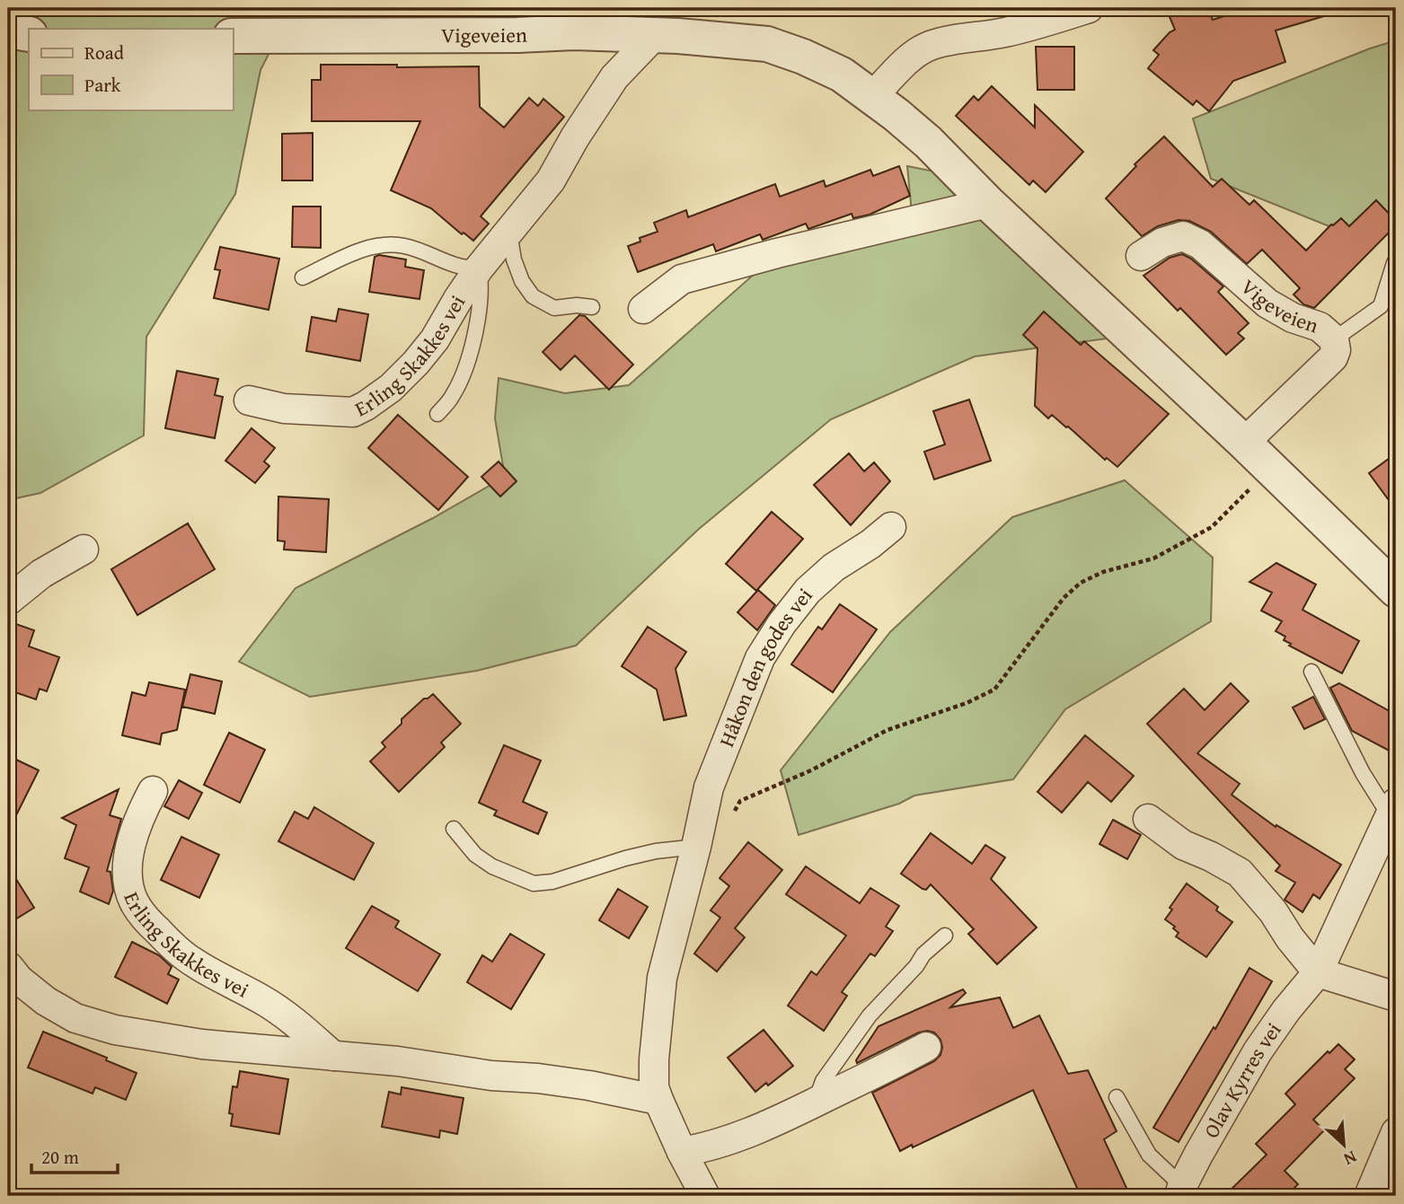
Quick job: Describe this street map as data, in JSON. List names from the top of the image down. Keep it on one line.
{"streets":{"street":["Vigeveien","Erling Skakkes vei","Håkon den godes vei","Olav Kyrres vei"]},"crossings":[["Vigeveien","Erling Skakkes vei"]],"legend":["Road","Park"],"scale_bar":"20 m","north":"bottom right"}
